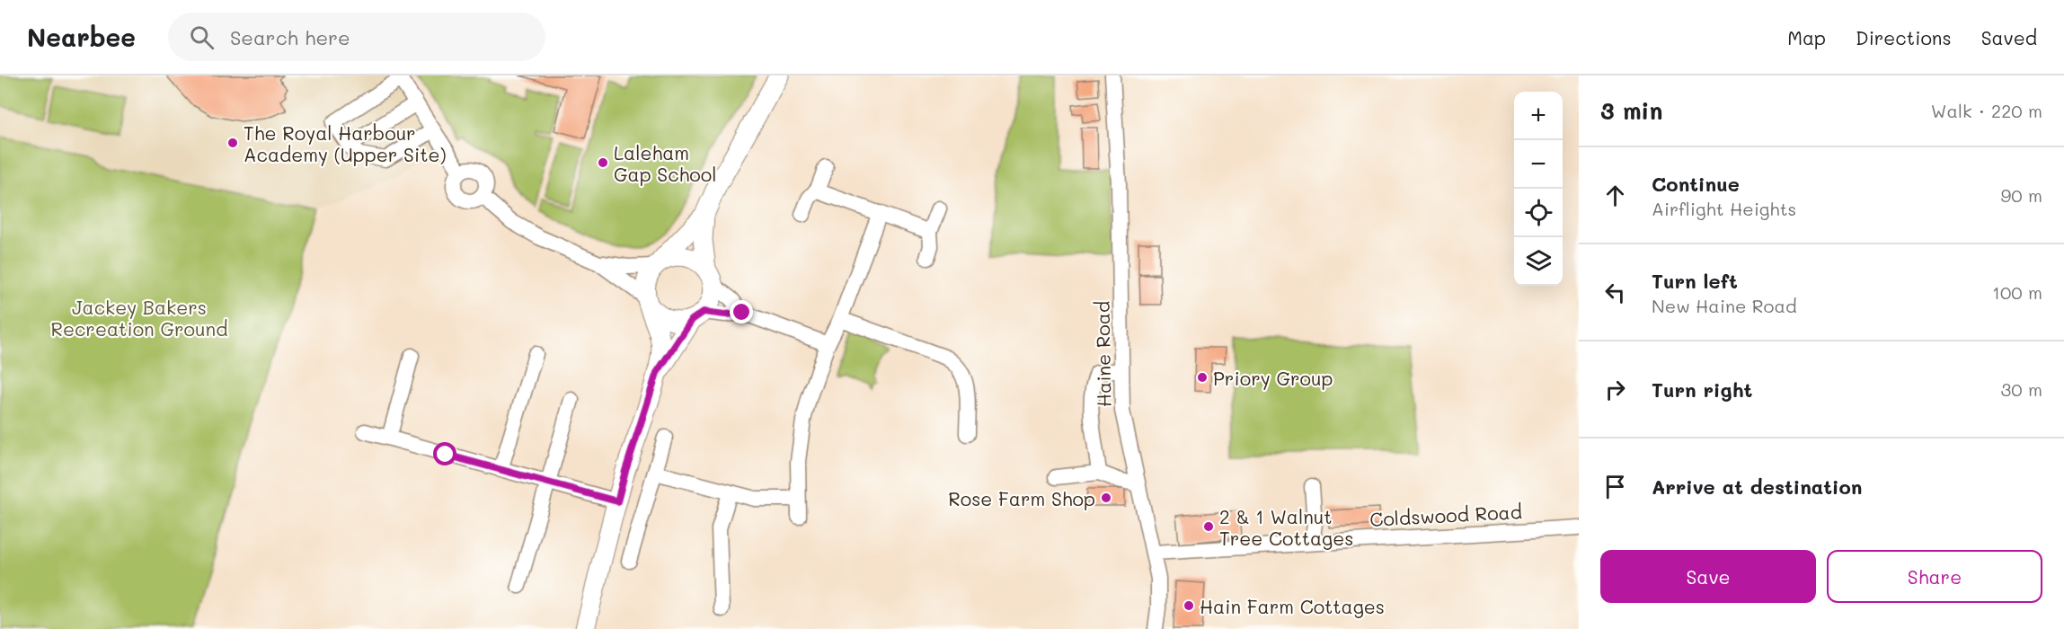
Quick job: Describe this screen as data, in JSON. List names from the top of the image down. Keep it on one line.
{"streets":{"street":["Haine Road","Coldswood Road"]},"crossings":[["Haine Road","Coldswood Road"]],"parks":["Jackey Bakers Recreation Ground"],"places":["The Royal Harbour Academy (Upper Site)","Laleham Gap School","Priory Group","Rose Farm Shop","2 & 1 Walnut Tree Cottages","Hain Farm Cottages"],"page":{"header":"Nearbee","search":"Search here","nav":["Map","Directions","Saved"],"heading":["3 min","Walk · 220 m"],"map_buttons":["+","−"],"list":[["Continue","Airflight Heights","90 m"],["Turn left","New Haine Road","100 m"],["Turn right","30 m"],"Arrive at destination"],"buttons":["Save","Share"]}}
